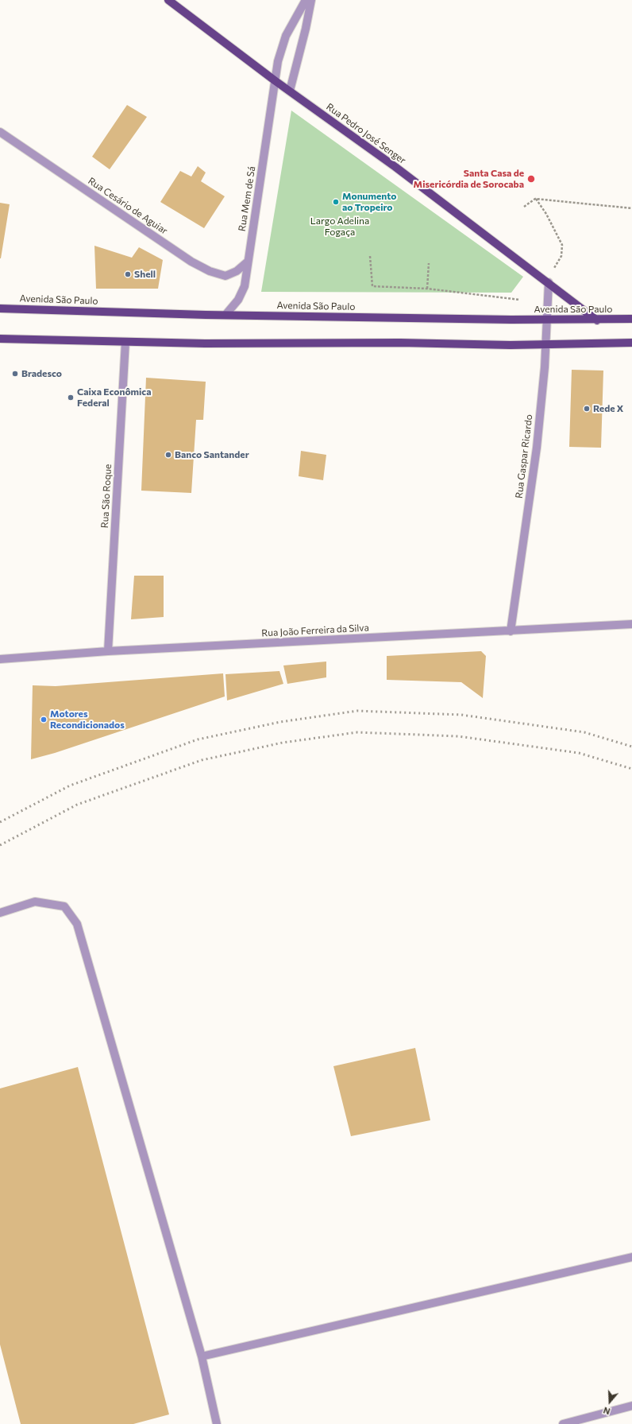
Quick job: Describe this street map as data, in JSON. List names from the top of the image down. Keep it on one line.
{"streets":{"main road":["Rua Pedro José Senger","Avenida São Paulo"],"street":["Rua Mem de Sá","Rua Cesário de Aguiar","Rua Gaspar Ricardo","Rua São Roque","Rua João Ferreira da Silva"]},"crossings":[["Rua Pedro José Senger","Rua Mem de Sá"],["Rua Pedro José Senger","Avenida São Paulo"],["Rua Pedro José Senger","Rua Gaspar Ricardo"],["Rua Mem de Sá","Rua Cesário de Aguiar"],["Rua Mem de Sá","Avenida São Paulo"],["Avenida São Paulo","Rua Gaspar Ricardo"],["Rua Gaspar Ricardo","Rua João Ferreira da Silva"],["Rua São Roque","Rua João Ferreira da Silva"]],"parks":["Largo Adelina Fogaça"],"places":["Santa Casa de Misericórdia de Sorocaba","Monumento ao Tropeiro","Shell","Bradesco","Caixa Econômica Federal","Rede X","Banco Santander","Motores Recondicionados"],"north":"bottom"}
